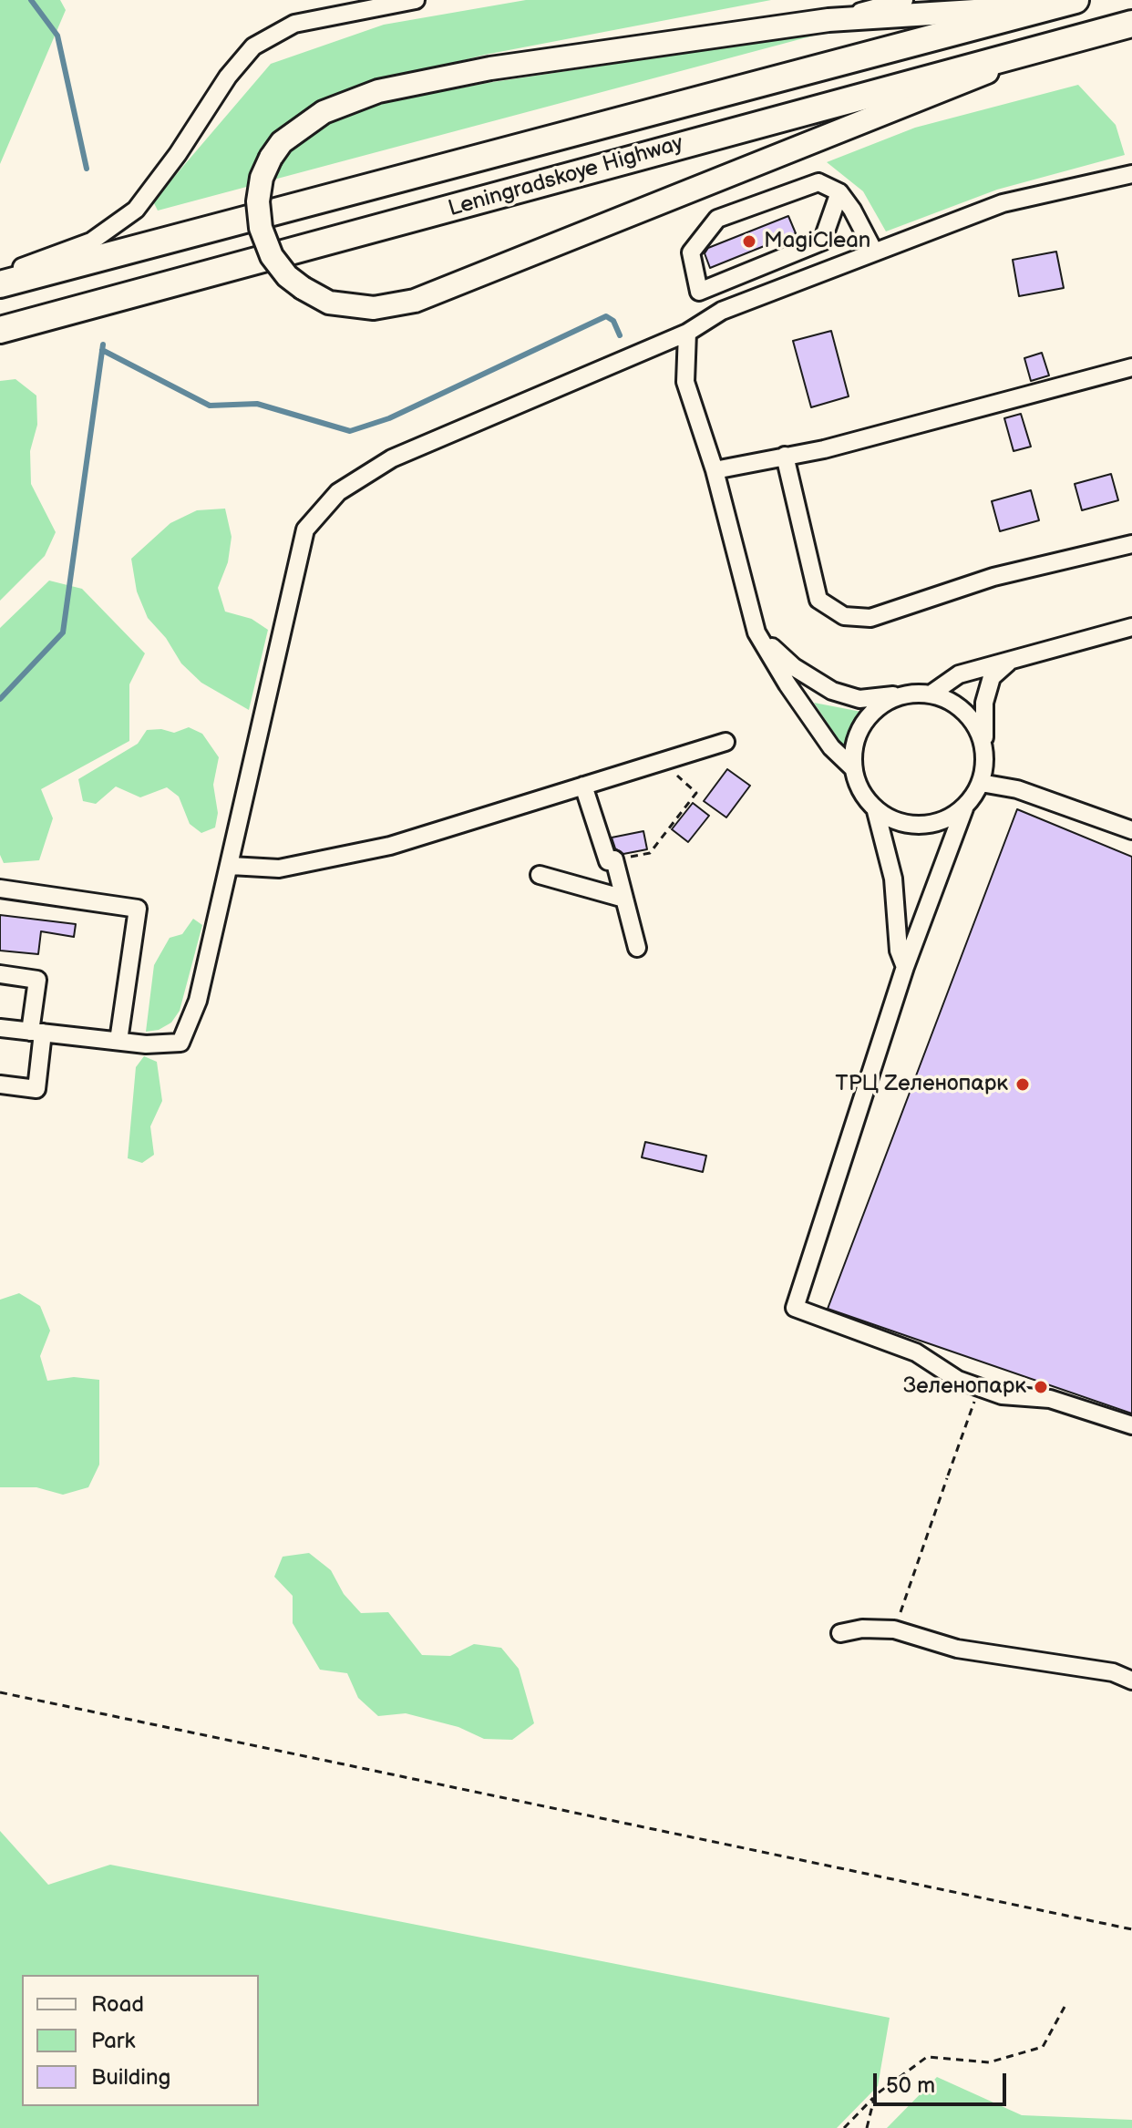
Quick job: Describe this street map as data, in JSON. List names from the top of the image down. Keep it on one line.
{"streets":{"highway":["Leningradskoye Highway"]},"places":["MagiClean","ТРЦ Zеленопарк","Зеленопарк"],"legend":["Road","Park","Building"],"scale_bar":"50 m"}
